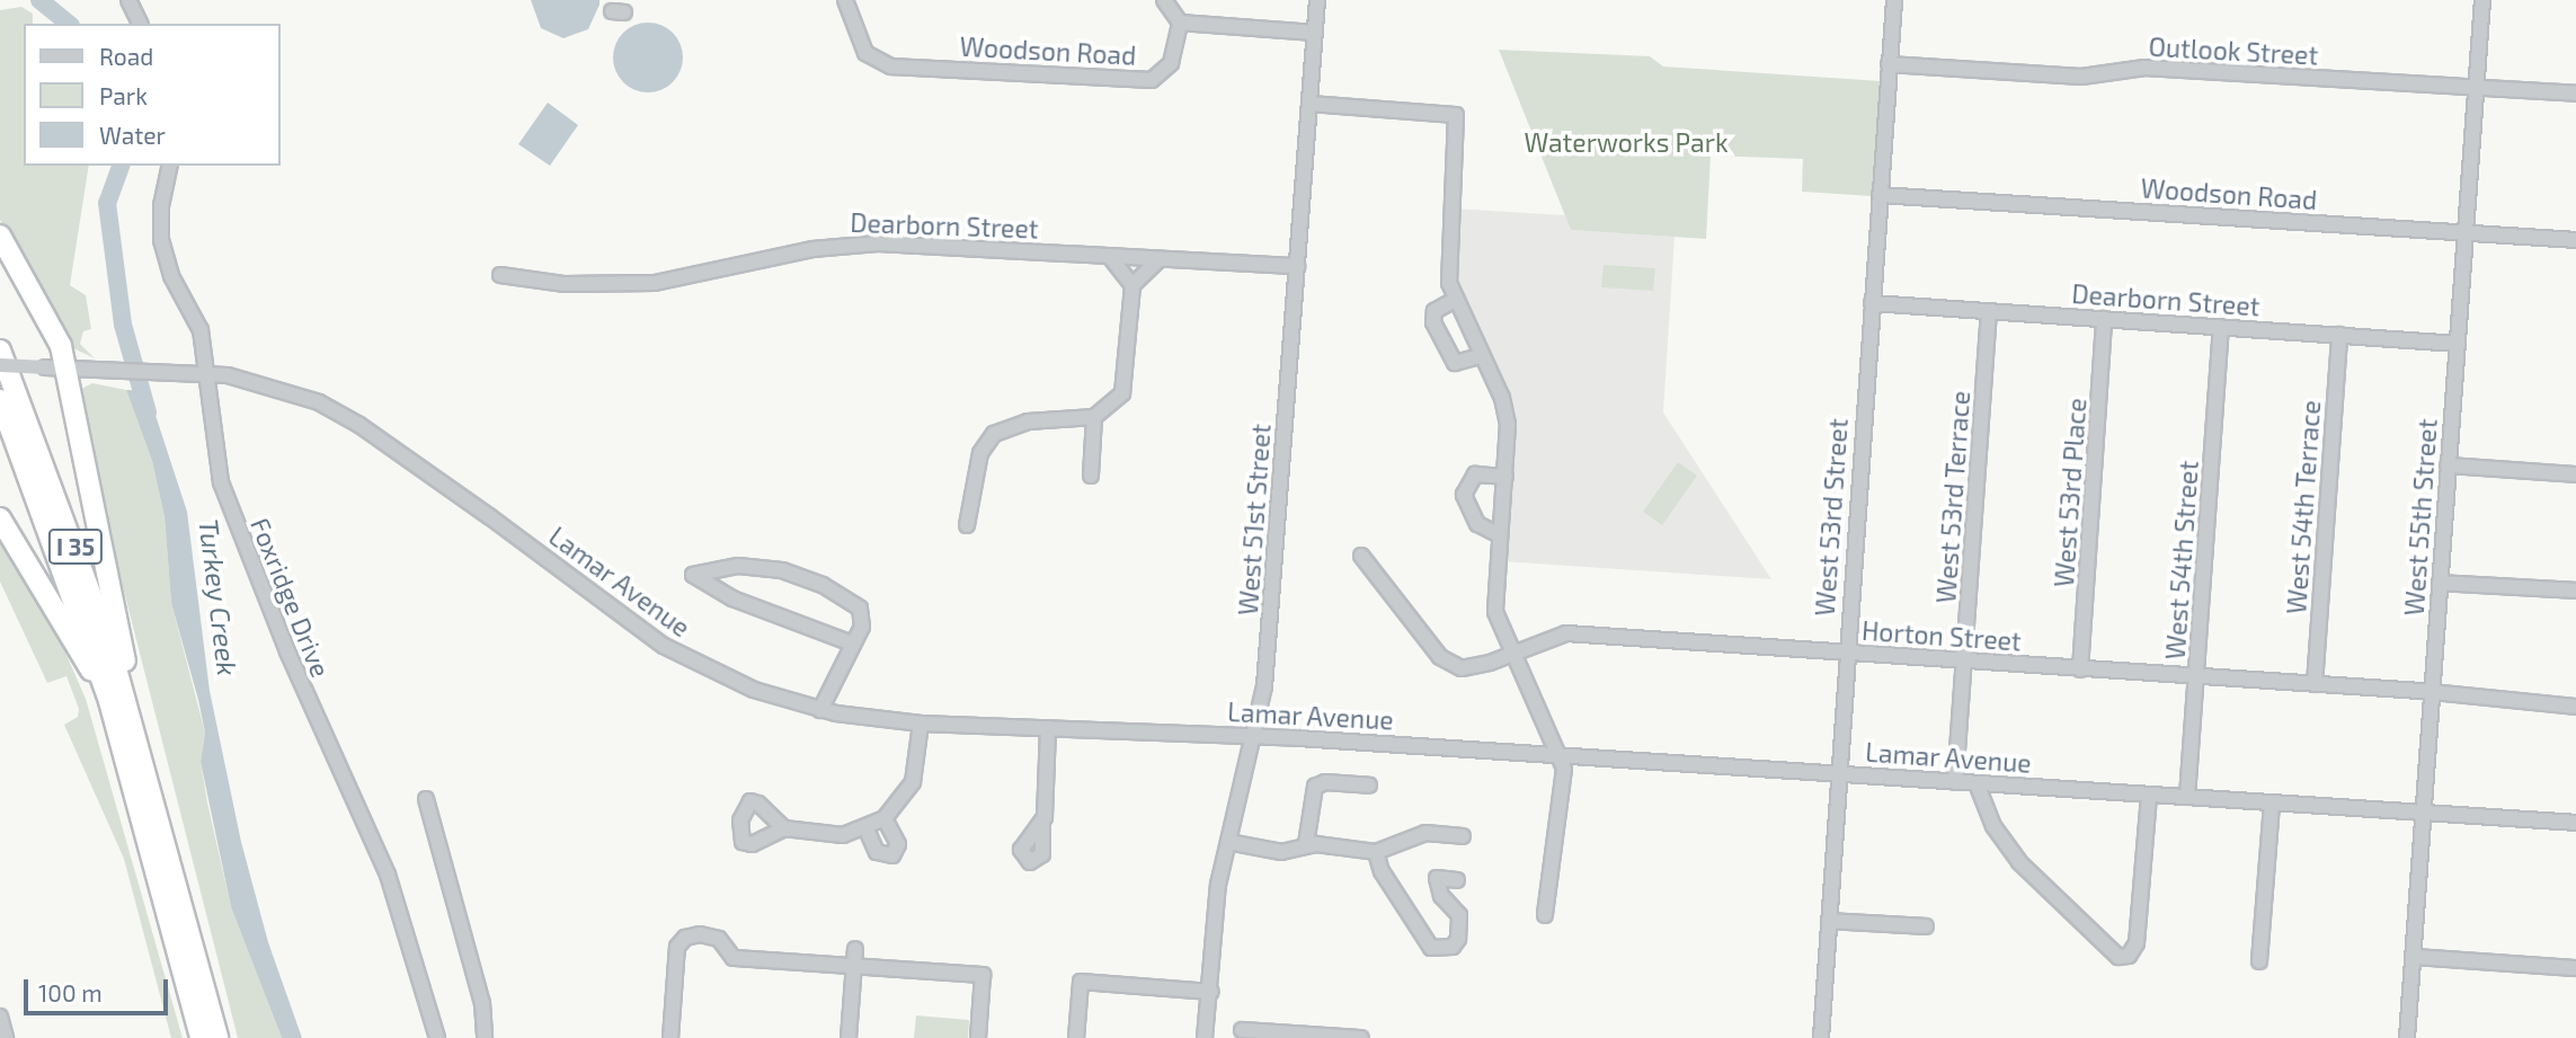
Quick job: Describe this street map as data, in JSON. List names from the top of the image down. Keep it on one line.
{"streets":{"highway":["I 35"],"street":["Woodson Road","Outlook Street","Dearborn Street","West 53rd Place","West 53rd Terrace","West 54th Terrace","West 53rd Street","West 55th Street","West 51st Street","West 54th Street","Lamar Avenue","Foxridge Drive","Horton Street"]},"crossings":[["Woodson Road","West 53rd Street"],["Woodson Road","West 55th Street"],["Outlook Street","West 53rd Street"],["Outlook Street","West 55th Street"],["Dearborn Street","West 53rd Place"],["Dearborn Street","West 53rd Terrace"],["Dearborn Street","West 54th Terrace"],["Dearborn Street","West 53rd Street"],["Dearborn Street","West 55th Street"],["Dearborn Street","West 51st Street"],["Dearborn Street","West 54th Street"],["West 53rd Place","Horton Street"],["West 53rd Terrace","Lamar Avenue"],["West 53rd Terrace","Horton Street"],["West 54th Terrace","Horton Street"],["West 53rd Street","Lamar Avenue"],["West 53rd Street","Horton Street"],["West 55th Street","Lamar Avenue"],["West 55th Street","Horton Street"],["West 51st Street","Lamar Avenue"],["West 54th Street","Lamar Avenue"],["West 54th Street","Horton Street"],["Lamar Avenue","Foxridge Drive"]],"water":["Turkey Creek"],"parks":["Waterworks Park"],"legend":["Road","Park","Water"],"scale_bar":"100 m"}
